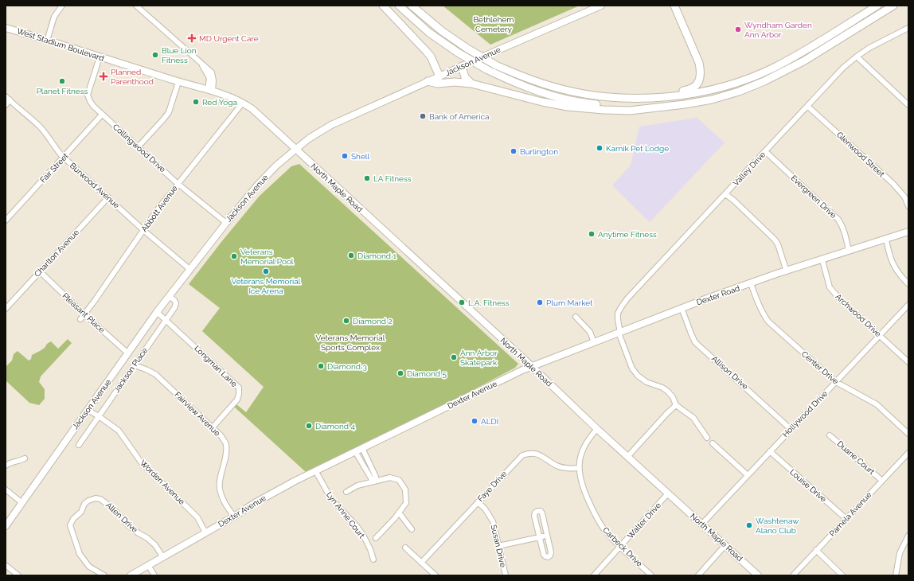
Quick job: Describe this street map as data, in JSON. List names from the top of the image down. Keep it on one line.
{"streets":{"main road":["West Stadium Boulevard","Jackson Avenue","North Maple Road","Dexter Road","Dexter Avenue"],"street":["Collingwood Drive","Glenwood Street","Fair Street","Valley Drive","Burwood Avenue","Evergreen Drive","Abbott Avenue","Charlton Avenue","Pleasant Place","Archwood Drive","Longman Lane","Center Drive","Jackson Place","Allison Drive","Fairview Avenue","Hollywood Drive","Duane Court","Worden Avenue","Louise Drive","Faye Drive","Pamela Avenue","Lyn Anne Court","Allen Drive","Walter Drive","Susan Drive","Carbeck Drive"]},"crossings":[["West Stadium Boulevard","Collingwood Drive"],["West Stadium Boulevard","North Maple Road"],["West Stadium Boulevard","Abbott Avenue"],["Jackson Avenue","Collingwood Drive"],["Jackson Avenue","Burwood Avenue"],["Jackson Avenue","North Maple Road"],["Jackson Avenue","Pleasant Place"],["Jackson Avenue","Longman Lane"],["Jackson Avenue","Jackson Place"],["Jackson Avenue","Worden Avenue"],["Collingwood Drive","Fair Street"],["Collingwood Drive","Abbott Avenue"],["Glenwood Street","Valley Drive"],["Fair Street","Burwood Avenue"],["Valley Drive","Evergreen Drive"],["Valley Drive","Dexter Road"],["Burwood Avenue","Abbott Avenue"],["Burwood Avenue","Charlton Avenue"],["North Maple Road","Abbott Avenue"],["North Maple Road","Dexter Road"],["North Maple Road","Dexter Avenue"],["North Maple Road","Hollywood Drive"],["North Maple Road","Walter Drive"],["North Maple Road","Carbeck Drive"],["Evergreen Drive","Dexter Road"],["Abbott Avenue","Pleasant Place"],["Charlton Avenue","Pleasant Place"],["Dexter Road","Archwood Drive"],["Dexter Road","Center Drive"],["Dexter Road","Allison Drive"],["Dexter Road","Dexter Avenue"],["Archwood Drive","Hollywood Drive"],["Longman Lane","Jackson Place"],["Longman Lane","Fairview Avenue"],["Center Drive","Hollywood Drive"],["Jackson Place","Fairview Avenue"],["Jackson Place","Worden Avenue"],["Allison Drive","Hollywood Drive"],["Dexter Avenue","Fairview Avenue"],["Dexter Avenue","Worden Avenue"],["Dexter Avenue","Lyn Anne Court"],["Dexter Avenue","Allen Drive"],["Hollywood Drive","Louise Drive"],["Duane Court","Pamela Avenue"],["Louise Drive","Pamela Avenue"],["Faye Drive","Susan Drive"],["Faye Drive","Carbeck Drive"],["Walter Drive","Carbeck Drive"]],"parks":["Bethlehem Cemetery","Veterans Memorial Sports Complex"],"places":{"other":["Wyndham Garden Ann Arbor","Blue Lion Fitness","Planet Fitness","Red Yoga","Bank of America","Karnik Pet Lodge","Burlington","Shell","LA Fitness","Anytime Fitness","Diamond 1","Veterans Memorial Pool","Veterans Memorial Ice Arena","L.A. Fitness","Plum Market","Diamond 2","Ann Arbor Skatepark","Diamond 3","Diamond 5","ALDI","Diamond 4","Washtenaw Alano Club"],"health":["MD Urgent Care","Planned Parenthood"]}}
